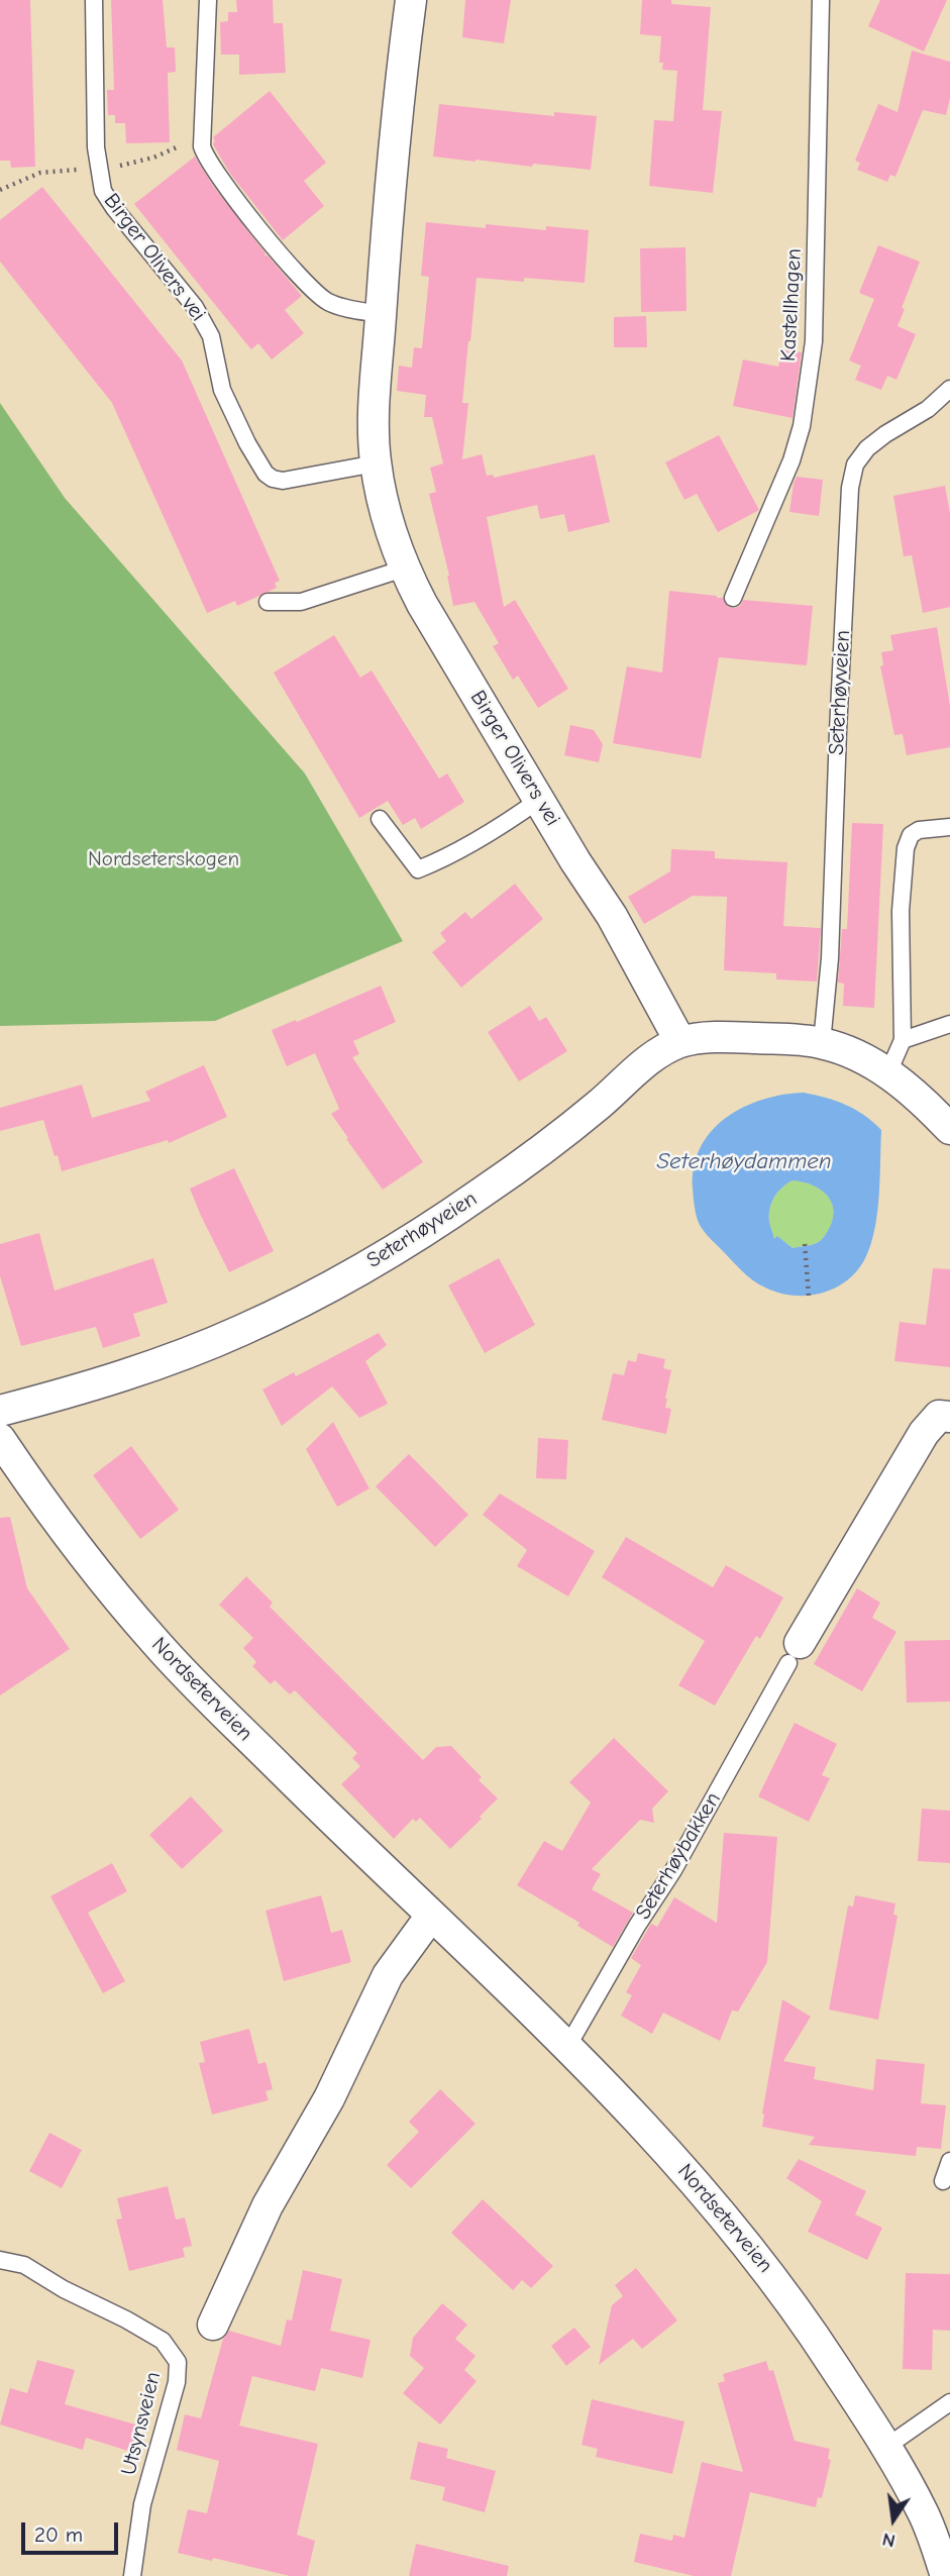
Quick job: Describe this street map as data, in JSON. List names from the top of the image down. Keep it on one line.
{"streets":{"street":["Birger Olivers vei","Seterhøyveien","Nordseterveien","Seterhøybakken"],"lane":["Kastellhagen","Utsynsveien"]},"crossings":[["Birger Olivers vei","Seterhøyveien"],["Nordseterveien","Seterhøybakken"]],"water":["Seterhøydammen"],"parks":["Nordseterskogen"],"scale_bar":"20 m","north":"bottom"}
